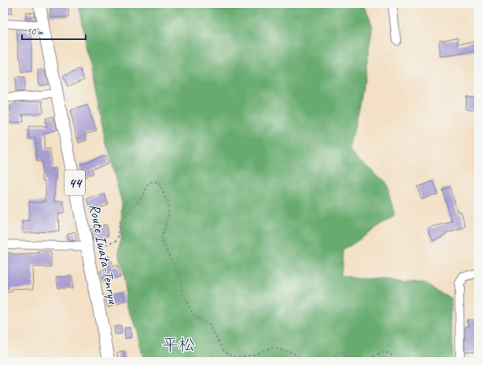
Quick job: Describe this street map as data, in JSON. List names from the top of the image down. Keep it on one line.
{"streets":{"main road":["44","Route Iwata-Tenryu"]},"districts":["平松"],"scale_bar":"50 m"}
